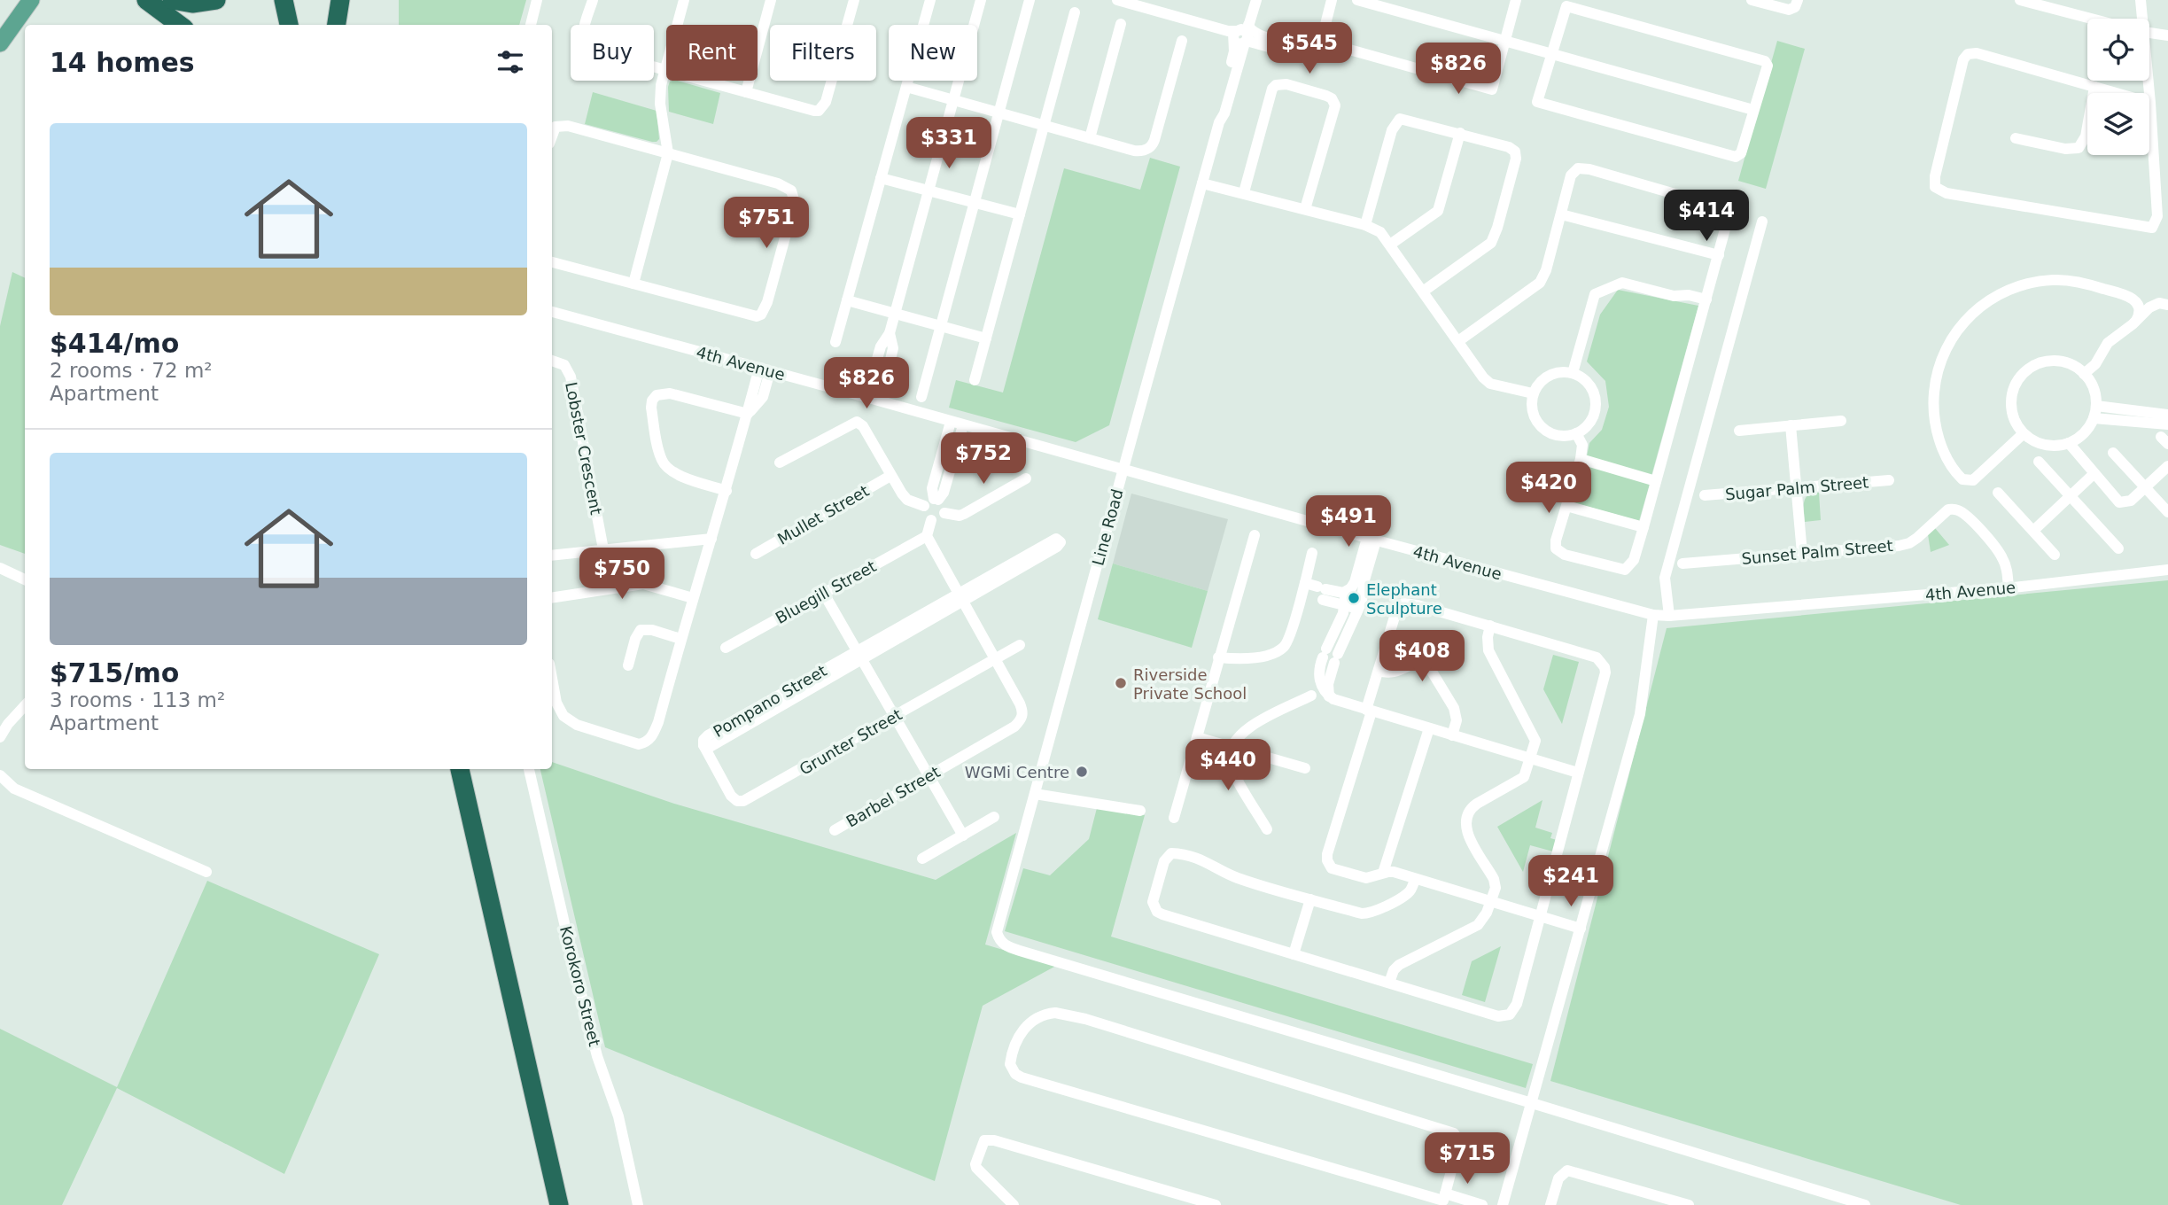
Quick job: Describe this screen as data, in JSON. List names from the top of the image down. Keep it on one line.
{"streets":{"street":["4th Avenue","Lobster Crescent","Sugar Palm Street","Mullet Street","Line Road","Sunset Palm Street","Bluegill Street","Pompano Street","Grunter Street","Barbel Street","Korokoro Street"]},"crossings":[["4th Avenue","Line Road"],["4th Avenue","Sunset Palm Street"],["Pompano Street","Grunter Street"],["Grunter Street","Barbel Street"]],"places":["Elephant Sculpture","Riverside Private School","WGMi Centre"],"page":{"price":["$545","$826","$331","$414","$751","$826","$752","$420","$491","$750","$408","$440","$241","$715"],"chip":["Buy","Rent","Filters","New"],"heading":"14 homes","list":[{"name":"$414/mo","note":"2 rooms · 72 m² · Apartment"},{"name":"$715/mo","note":"3 rooms · 113 m² · Apartment"}]}}
